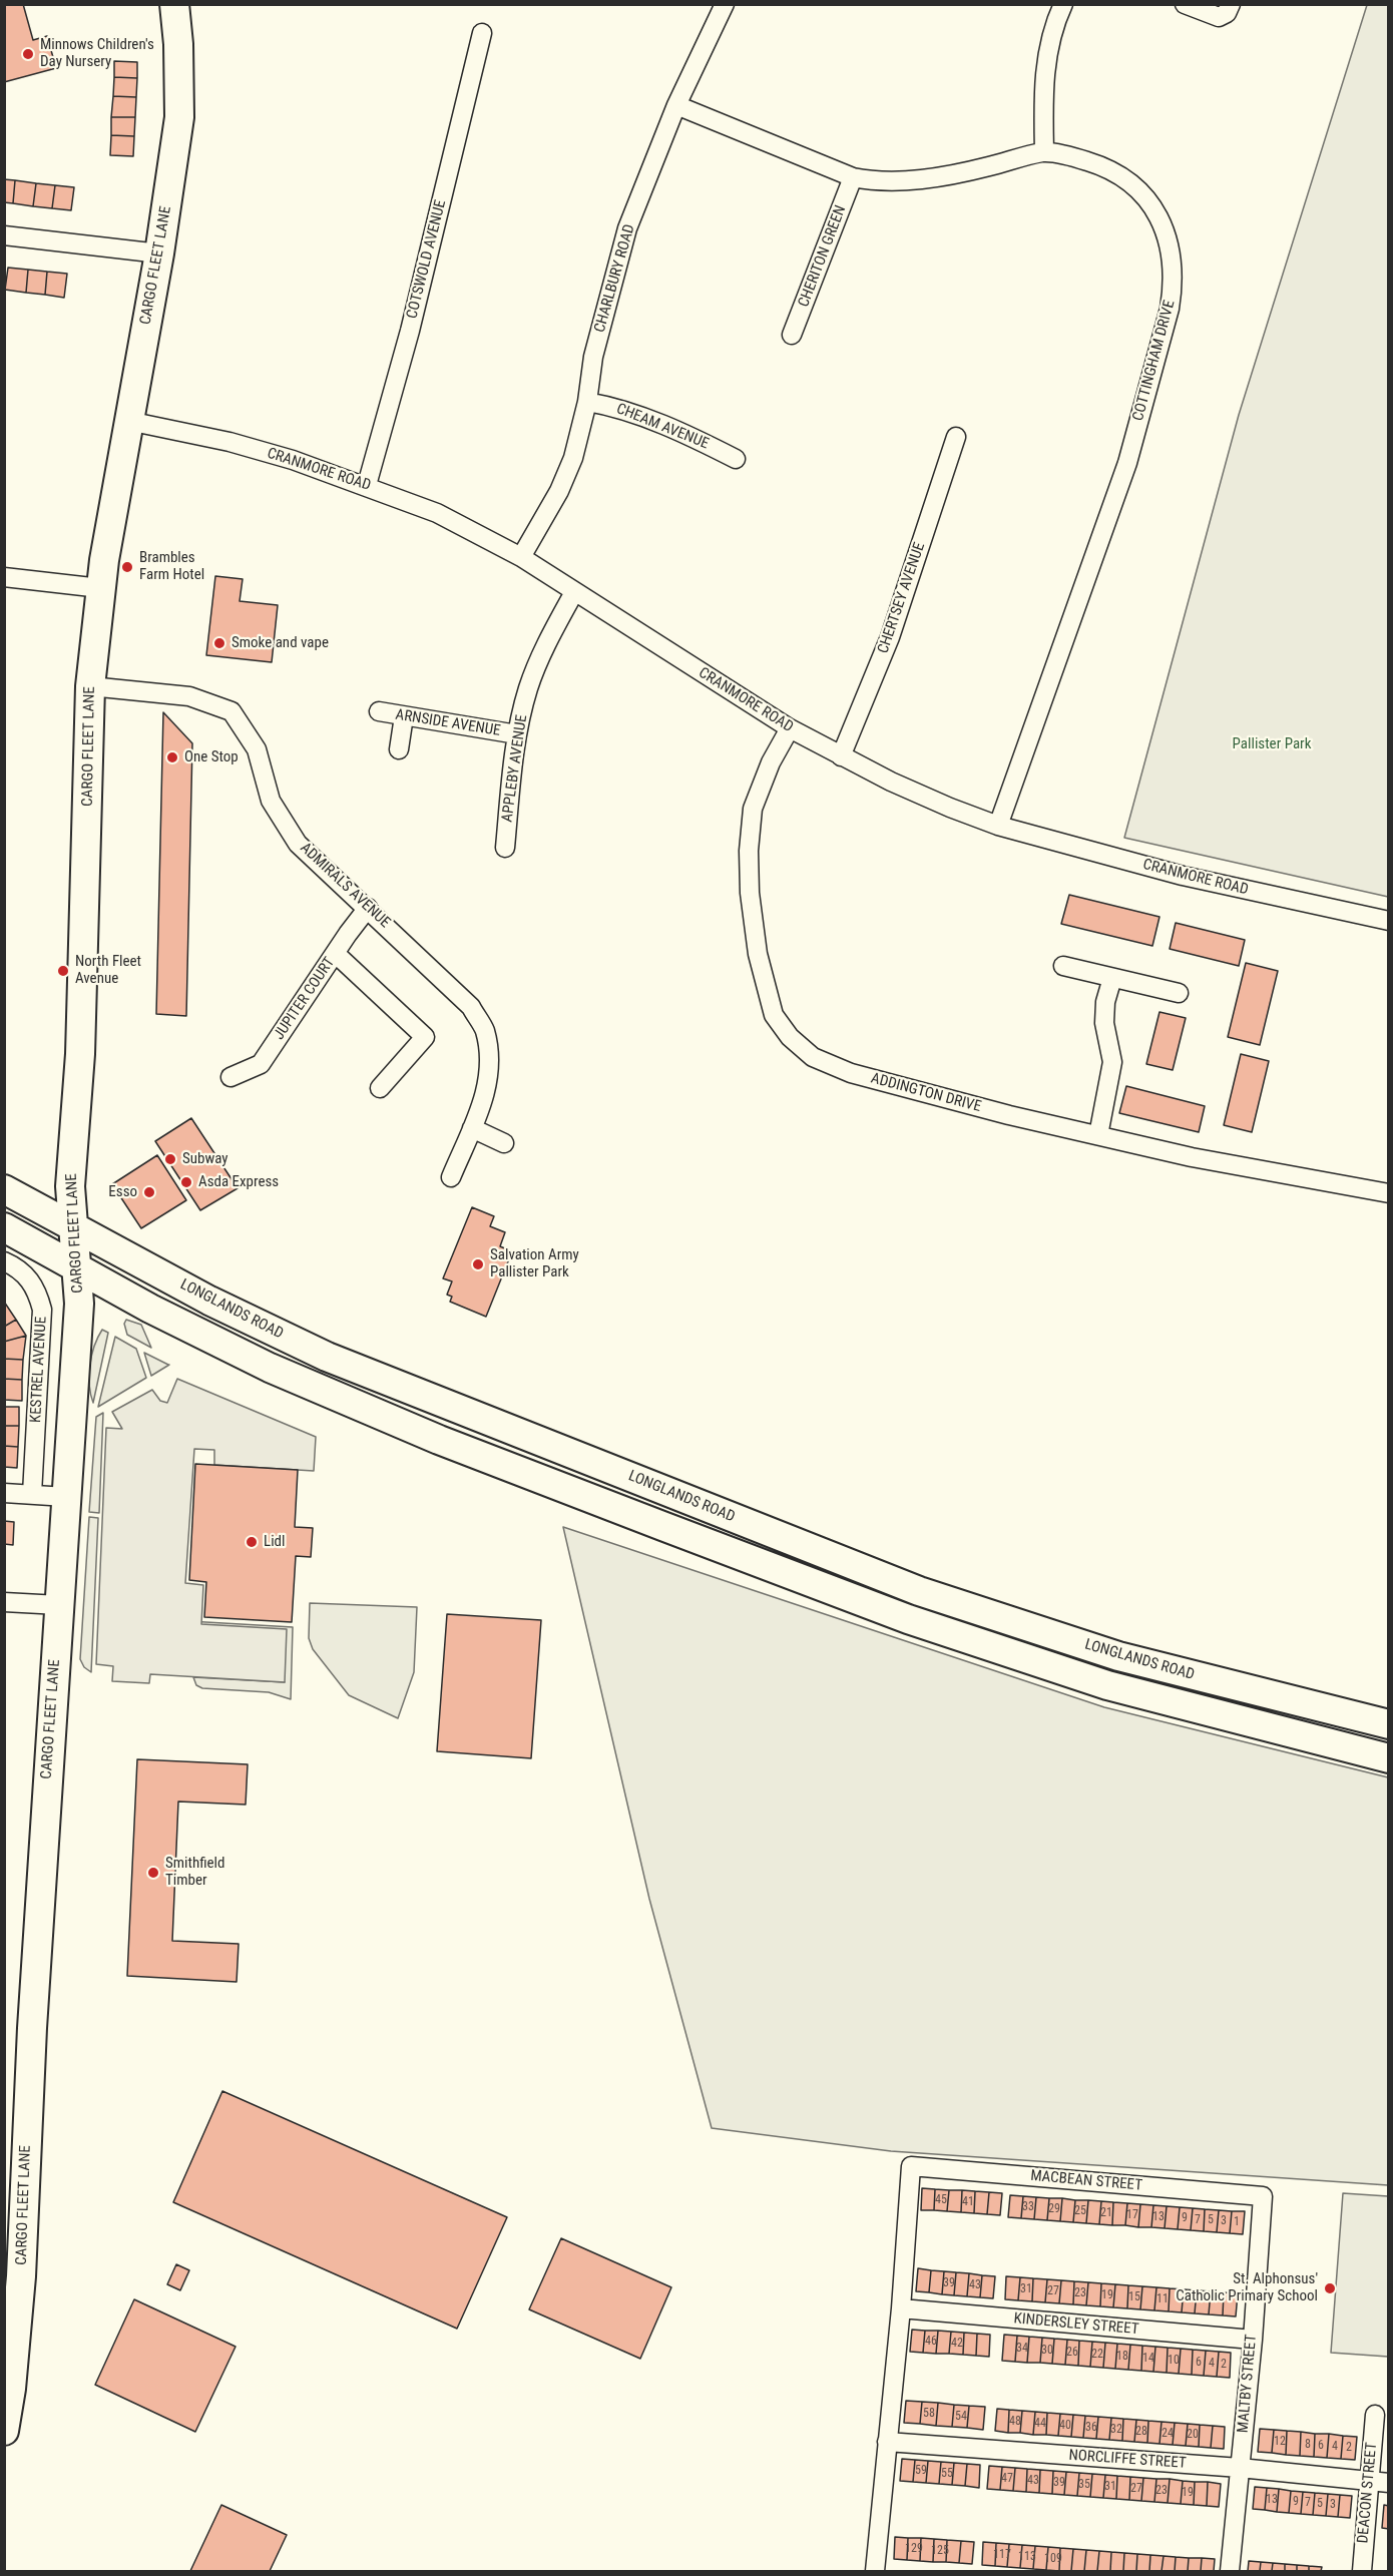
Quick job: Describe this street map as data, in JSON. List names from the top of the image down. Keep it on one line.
{"streets":{"main road":["CARGO FLEET LANE","LONGLANDS ROAD"],"street":["CHERITON GREEN","COTSWOLD AVENUE","CHARLBURY ROAD","COTTINGHAM DRIVE","CHEAM AVENUE","CRANMORE ROAD","CHERTSEY AVENUE","ARNSIDE AVENUE","APPLEBY AVENUE","ADMIRALS AVENUE","JUPITER COURT","ADDINGTON DRIVE","KESTREL AVENUE","MACBEAN STREET","KINDERSLEY STREET","MALTBY STREET","NORCLIFFE STREET","DEACON STREET"]},"crossings":[["CHERITON GREEN","COTTINGHAM DRIVE"],["COTSWOLD AVENUE","CRANMORE ROAD"],["CARGO FLEET LANE","CRANMORE ROAD"],["CARGO FLEET LANE","ADMIRALS AVENUE"],["CARGO FLEET LANE","LONGLANDS ROAD"],["CHARLBURY ROAD","COTTINGHAM DRIVE"],["CHARLBURY ROAD","CHEAM AVENUE"],["CHARLBURY ROAD","CRANMORE ROAD"],["COTTINGHAM DRIVE","CRANMORE ROAD"],["CRANMORE ROAD","CHERTSEY AVENUE"],["CRANMORE ROAD","APPLEBY AVENUE"],["CRANMORE ROAD","ADDINGTON DRIVE"],["ARNSIDE AVENUE","APPLEBY AVENUE"],["ADMIRALS AVENUE","JUPITER COURT"],["MACBEAN STREET","KINDERSLEY STREET"],["MACBEAN STREET","MALTBY STREET"],["KINDERSLEY STREET","MALTBY STREET"],["MALTBY STREET","NORCLIFFE STREET"],["NORCLIFFE STREET","DEACON STREET"]],"parks":["Pallister Park"],"places":["Minnows Children's Day Nursery","Brambles Farm Hotel","Smoke and vape","One Stop","North Fleet Avenue","Subway","Asda Express","Esso","Salvation Army Pallister Park","Lidl","Smithfield Timber","St. Alphonsus' Catholic Primary School"],"house_numbers":["45","41","33","29","25","21","17","13","9","7","5","3","1","39","43","31","27","23","19","15","11","46","42","34","30","26","22","18","14","10","6","4","2","58","54","48","44","40","36","32","28","24","20","12","8","6","4","2","59","55","47","43","39","35","31","27","23","19","13","9","7","5","3","129","125","117","113","109"]}
